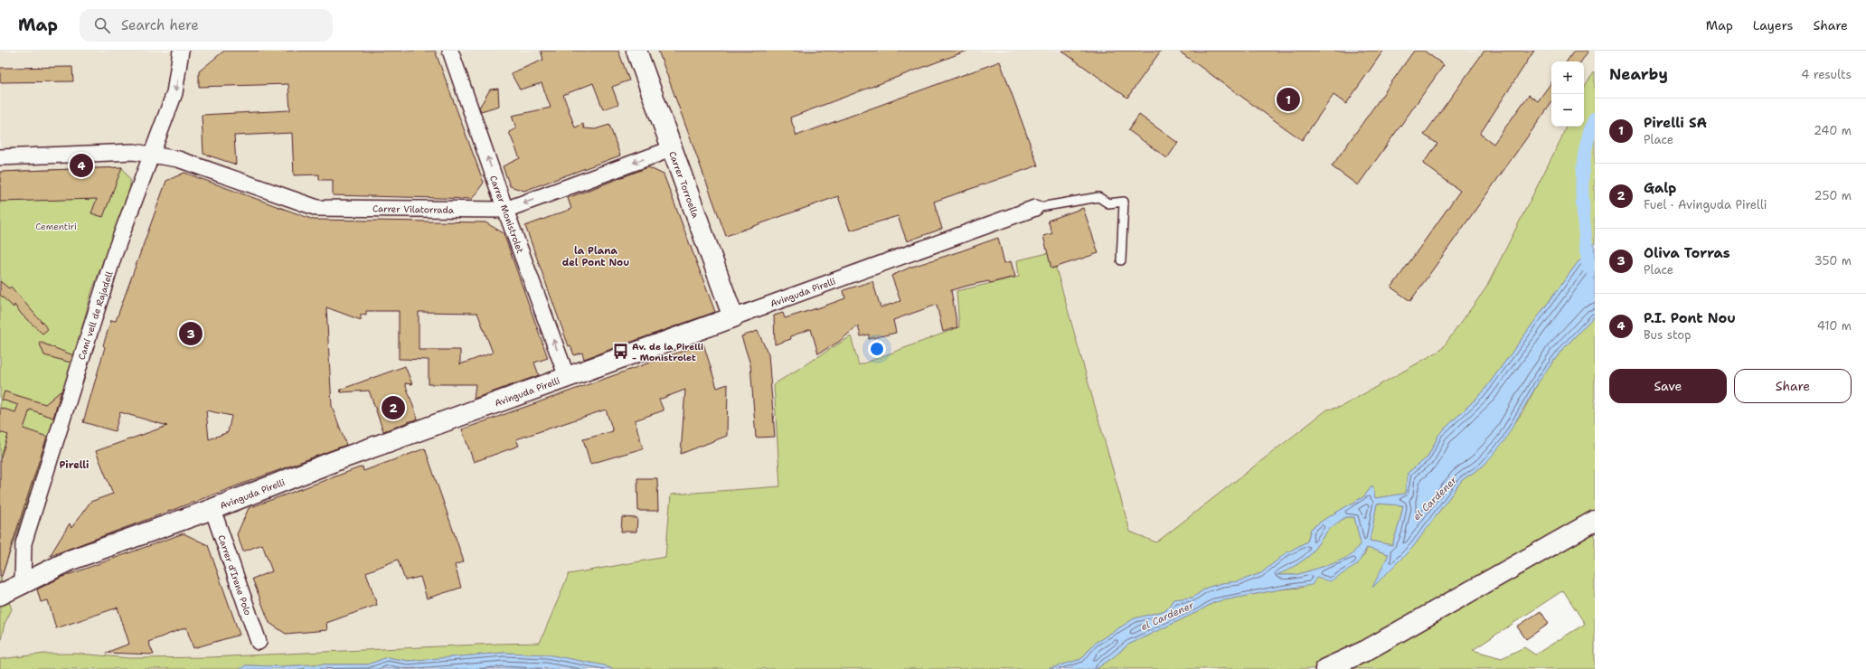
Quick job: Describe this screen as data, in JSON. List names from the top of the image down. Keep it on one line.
{"streets":{"street":["Carrer Torroella","Carrer Vilatorrada","Carrer Monistrolet","Avinguda Pirelli","Camí vell de Rajadell","Carrer d'Irene Polo"]},"crossings":[["Carrer Torroella","Carrer Vilatorrada"],["Carrer Torroella","Avinguda Pirelli"],["Carrer Vilatorrada","Carrer Monistrolet"],["Carrer Vilatorrada","Camí vell de Rajadell"],["Carrer Monistrolet","Avinguda Pirelli"],["Avinguda Pirelli","Camí vell de Rajadell"],["Avinguda Pirelli","Carrer d'Irene Polo"]],"one_way":["Carrer Monistrolet"],"districts":["la Plana del Pont Nou","Pirelli"],"water":["el Cardener"],"parks":["Cementiri"],"places":{"bus stop":["Av. de la Pirelli - Monistrolet"]},"page":{"header":"Map","search":"Search here","nav":["Map","Layers","Share"],"heading":["Nearby","4 results"],"map_buttons":["+","−"],"pins":["1","4","3","2"],"list":[{"mark":"1","name":"Pirelli SA","note":"Place","value":"240 m"},{"mark":"2","name":"Galp","note":"Fuel · Avinguda Pirelli","value":"250 m"},{"mark":"3","name":"Oliva Torras","note":"Place","value":"350 m"},{"mark":"4","name":"P.I. Pont Nou","note":"Bus stop","value":"410 m"}],"buttons":["Save","Share"]}}
